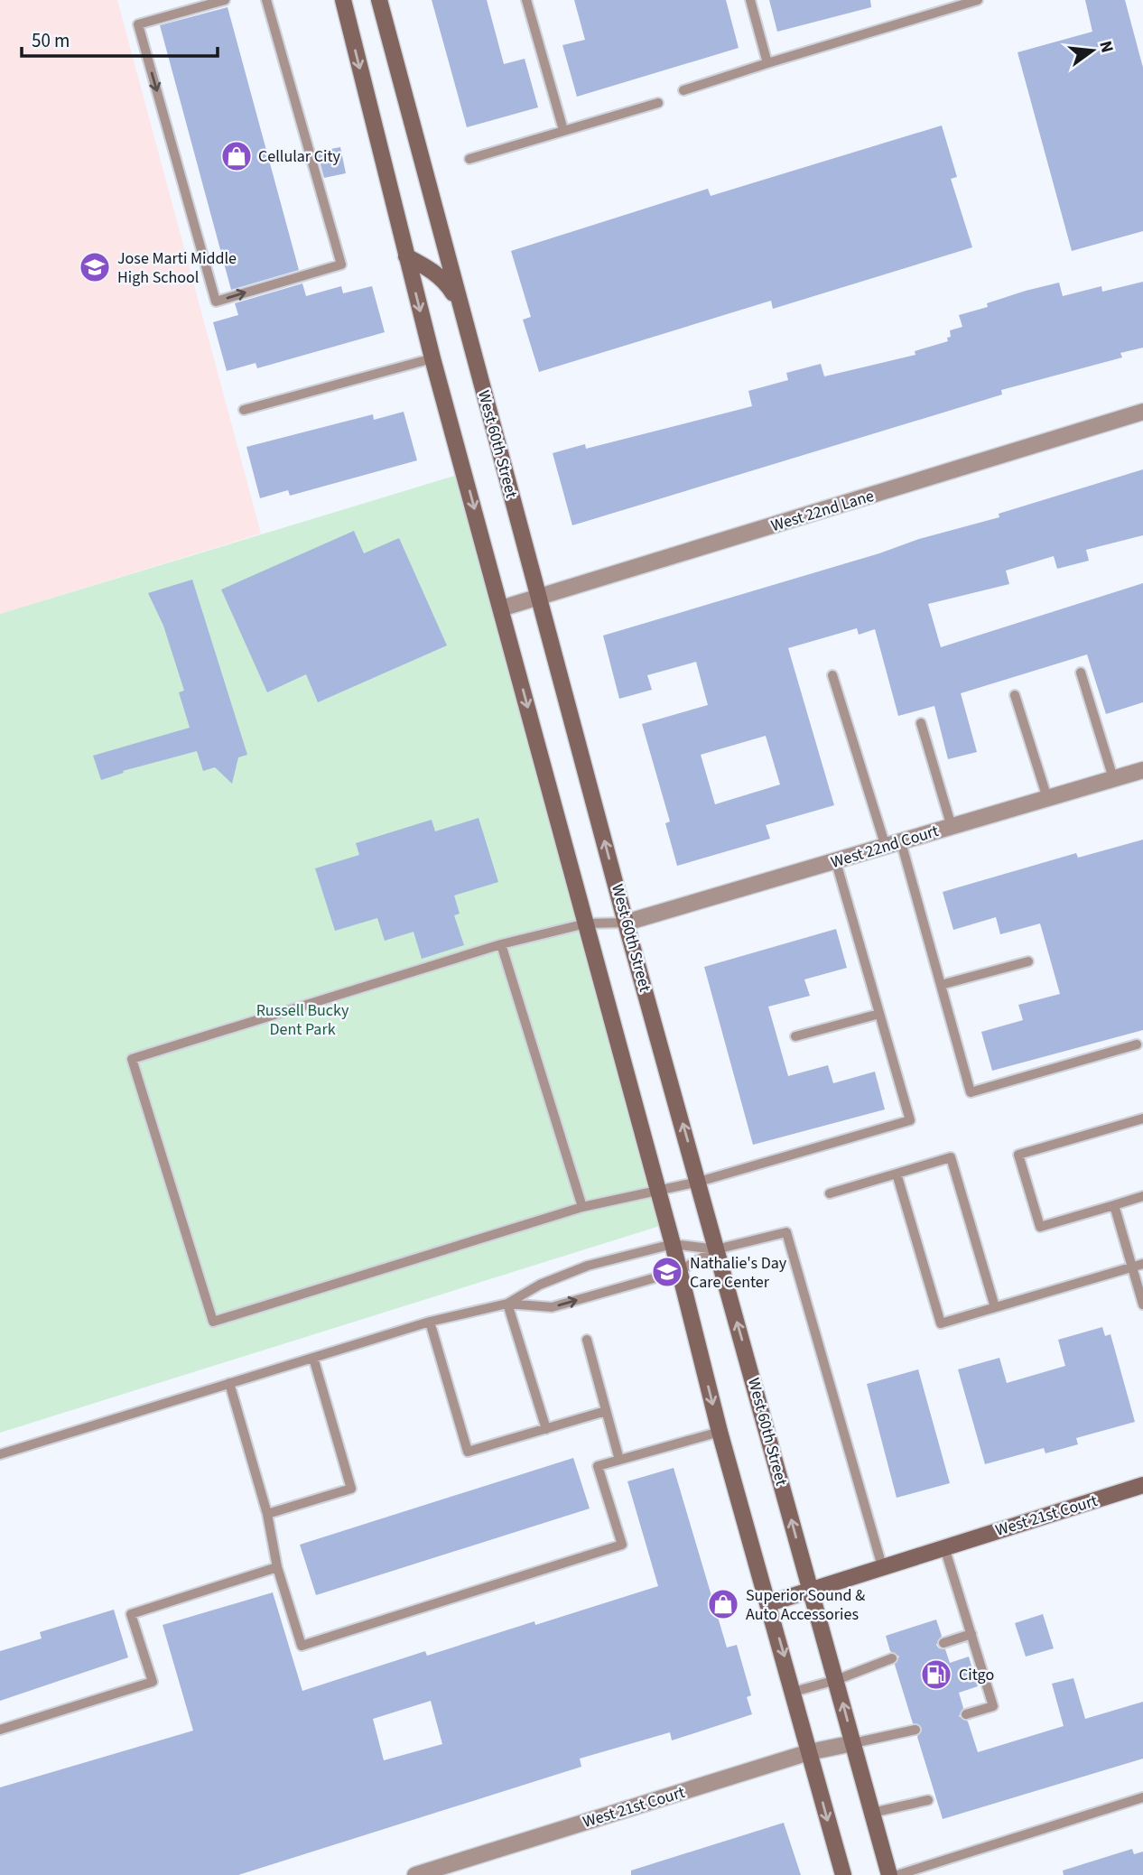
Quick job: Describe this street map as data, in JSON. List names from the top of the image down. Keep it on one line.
{"streets":{"street":["West 60th Street","West 22nd Lane","West 22nd Court","West 21st Court"]},"crossings":[["West 60th Street","West 22nd Lane"],["West 60th Street","West 22nd Court"],["West 60th Street","West 21st Court"]],"parks":["Russell Bucky Dent Park"],"places":{"shop":["Cellular City","Superior Sound & Auto Accessories"],"school or university":["Jose Marti Middle High School","Nathalie's Day Care Center"],"fuel station":["Citgo"]},"scale_bar":"50 m","north":"right"}
